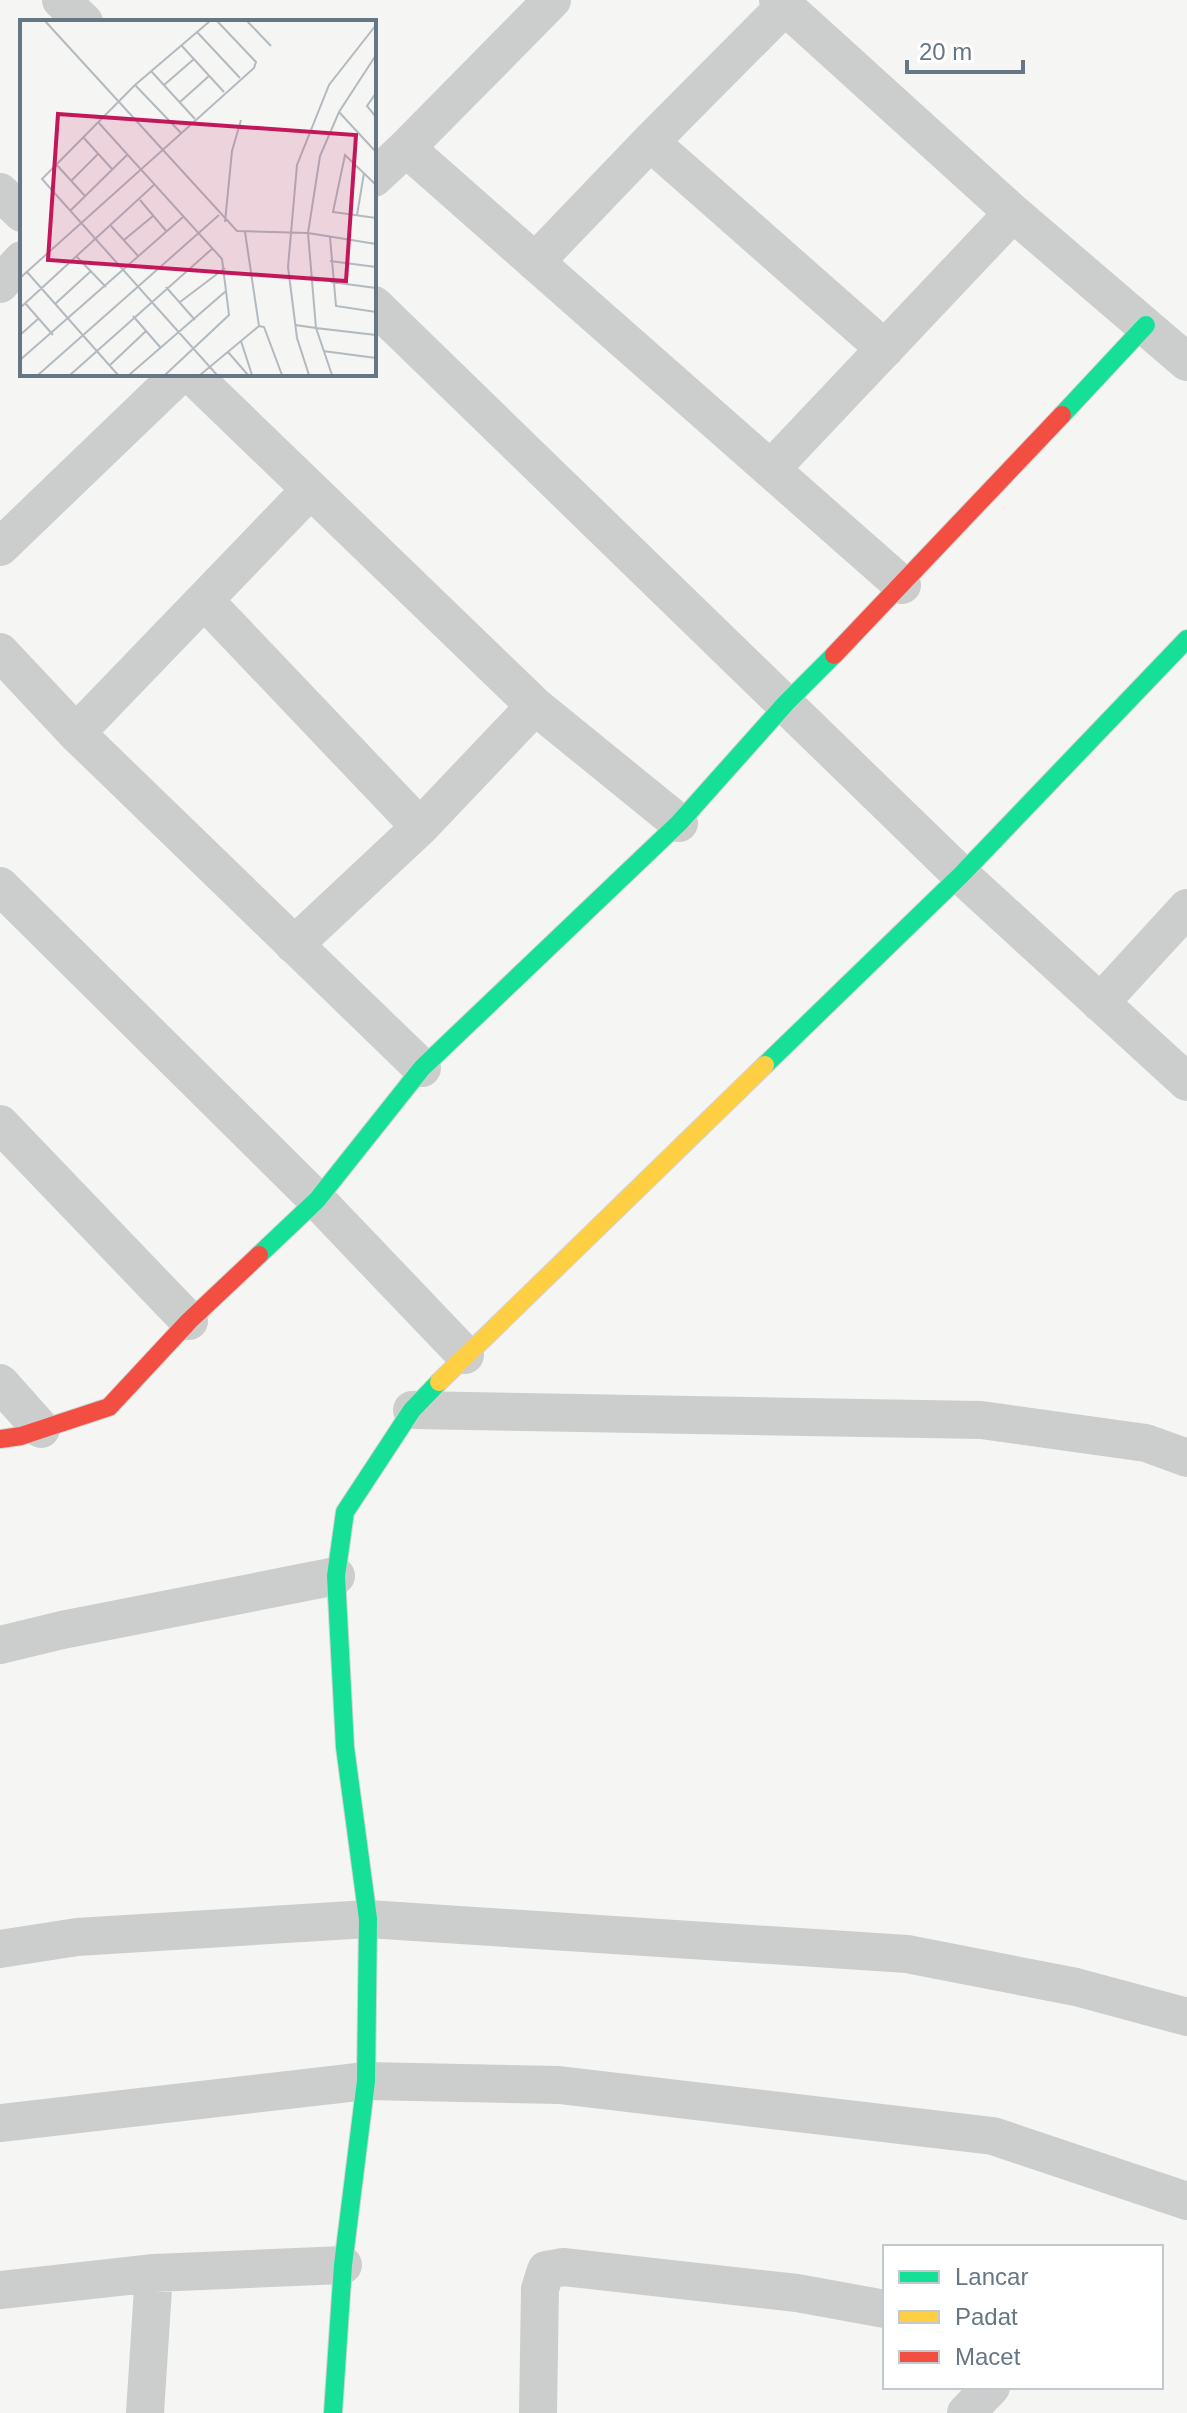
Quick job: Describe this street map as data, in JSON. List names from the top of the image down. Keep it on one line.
{"legend":["Lancar","Padat","Macet"],"scale_bar":"20 m"}
